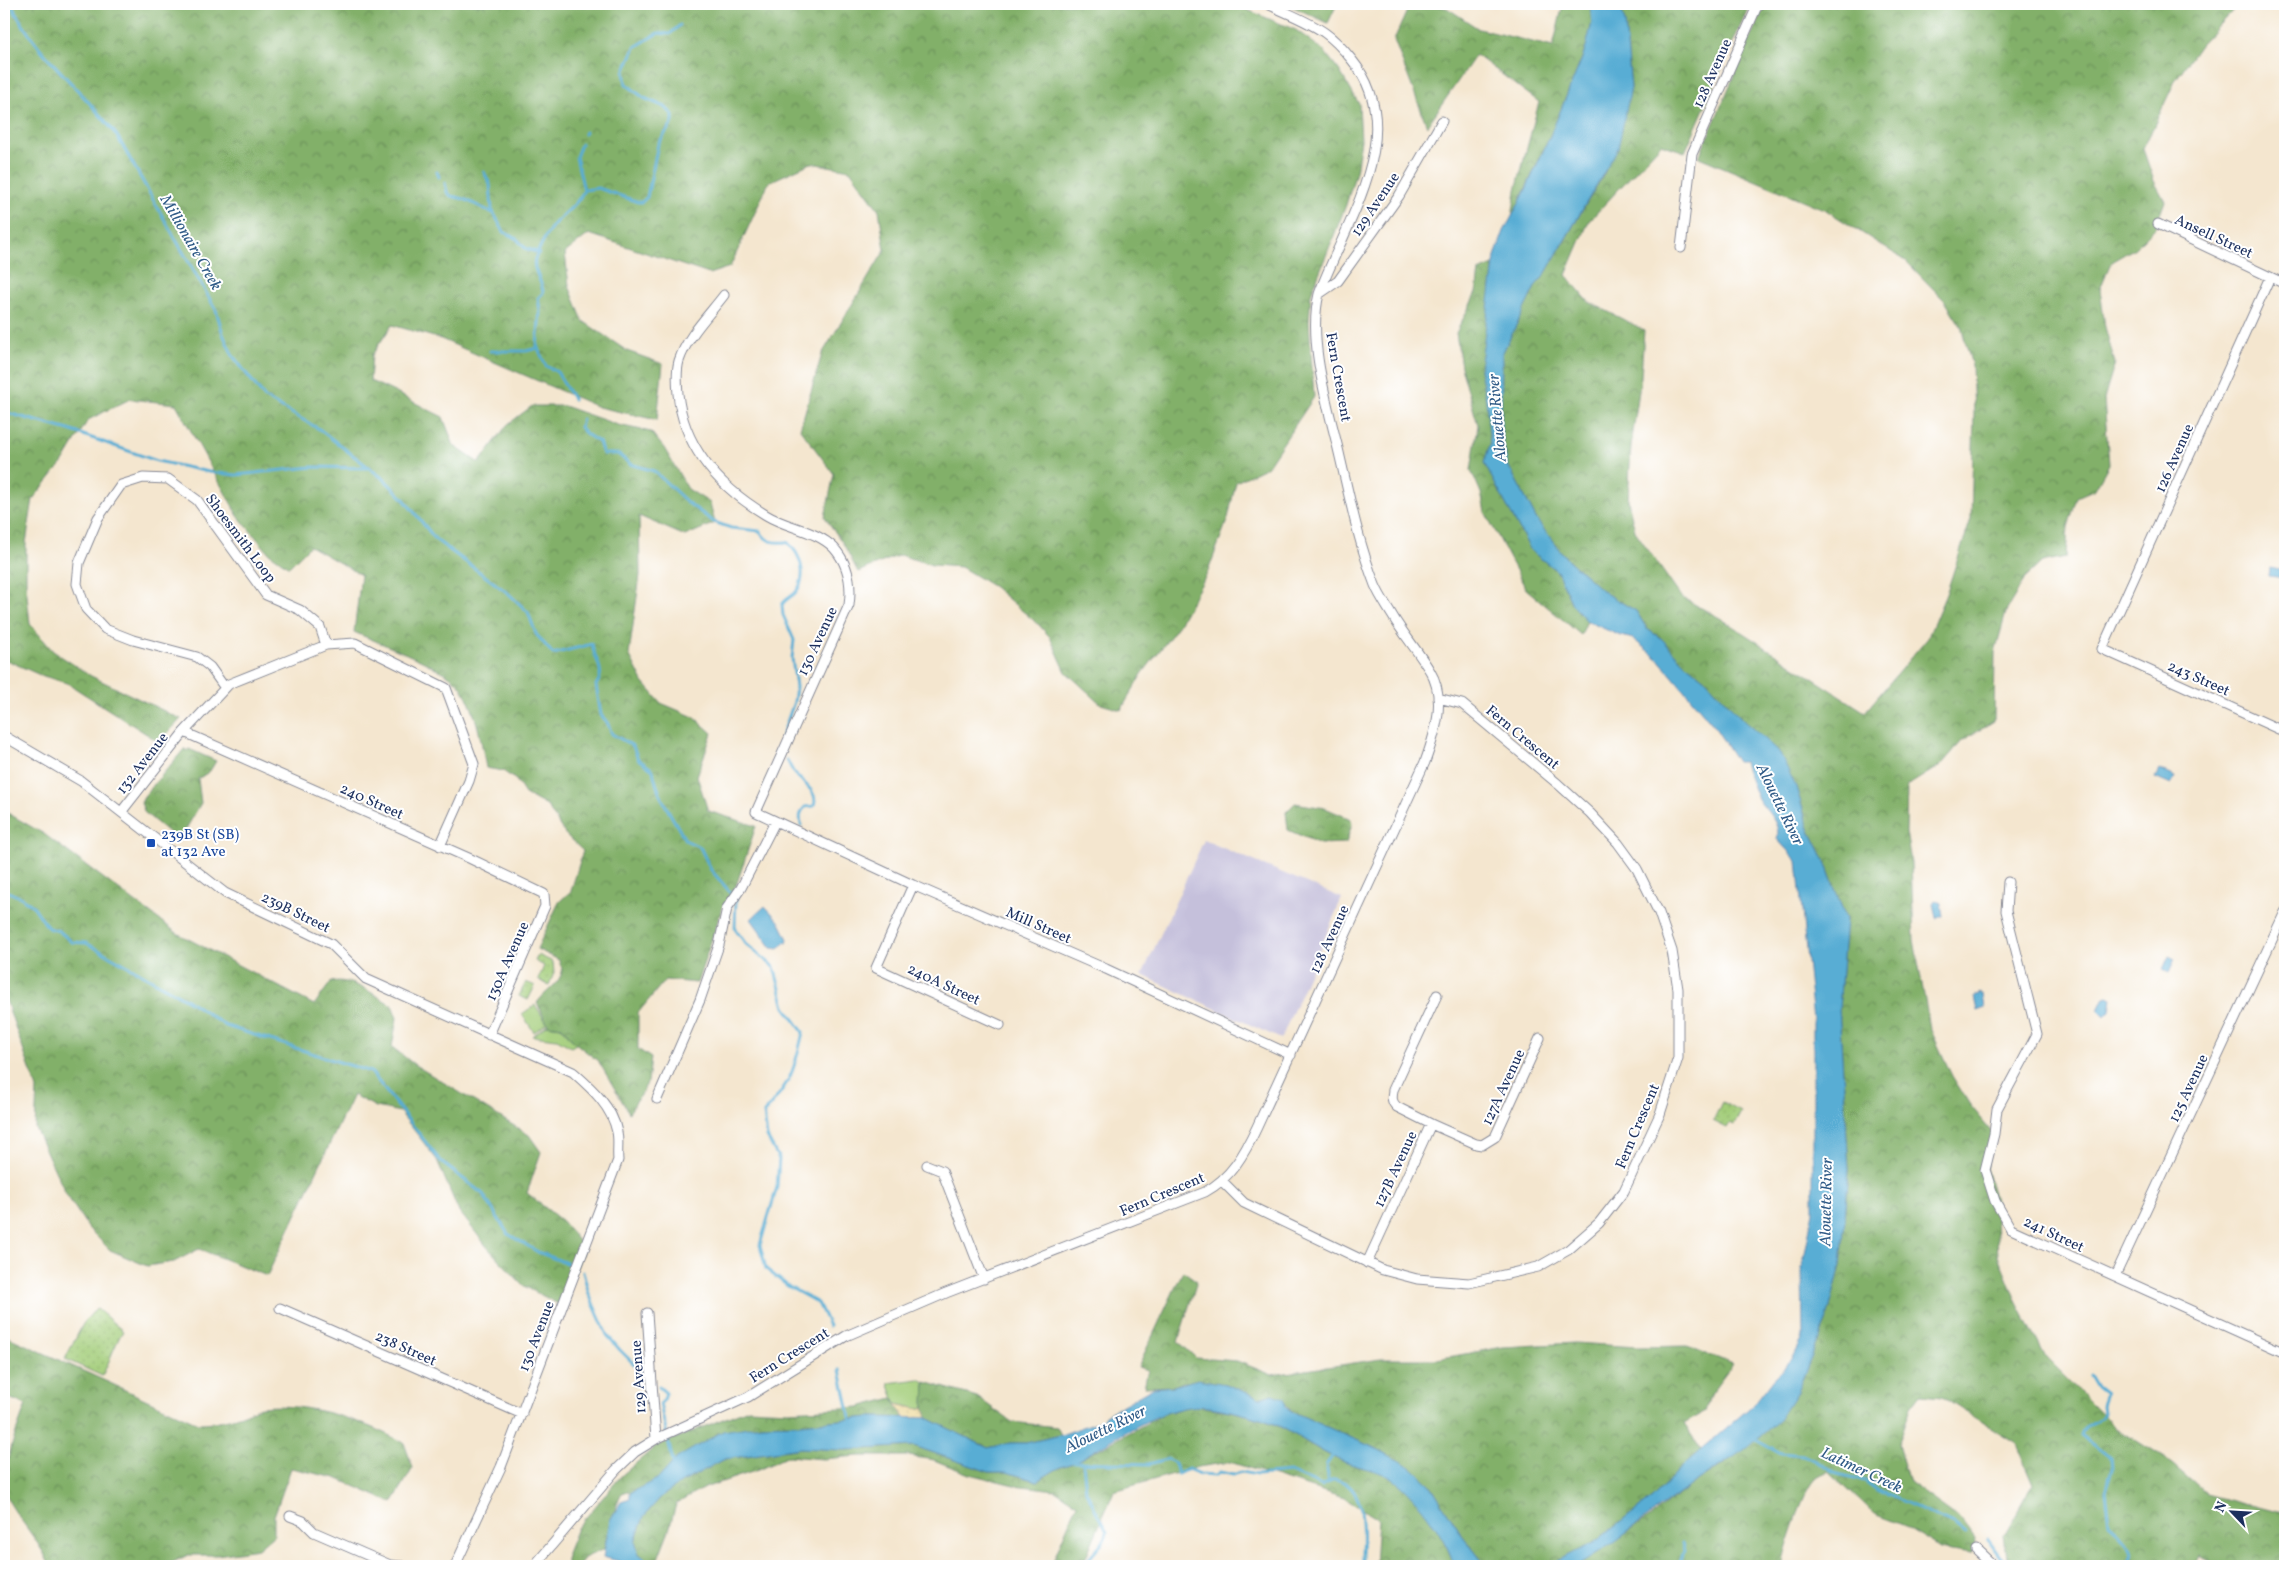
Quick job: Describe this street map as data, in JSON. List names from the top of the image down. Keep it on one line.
{"streets":{"street":["128 Avenue","129 Avenue","Ansell Street","Fern Crescent","126 Avenue","Shoesmith Loop","130 Avenue","243 Street","132 Avenue","240 Street","239B Street","Mill Street","130A Avenue","240A Street","127A Avenue","125 Avenue","127B Avenue","241 Street","238 Street"]},"crossings":[["128 Avenue","Fern Crescent"],["128 Avenue","Mill Street"],["129 Avenue","Fern Crescent"],["Ansell Street","126 Avenue"],["Fern Crescent","127B Avenue"],["126 Avenue","243 Street"],["Shoesmith Loop","132 Avenue"],["130 Avenue","239B Street"],["130 Avenue","Mill Street"],["130 Avenue","238 Street"],["132 Avenue","240 Street"],["132 Avenue","239B Street"],["240 Street","130A Avenue"],["239B Street","130A Avenue"],["Mill Street","240A Street"],["127A Avenue","127B Avenue"],["125 Avenue","241 Street"]],"water":["Millionaire Creek","Alouette River","Latimer Creek"],"places":{"transit":["239B St (SB) at 132 Ave"]},"north":"top left"}
